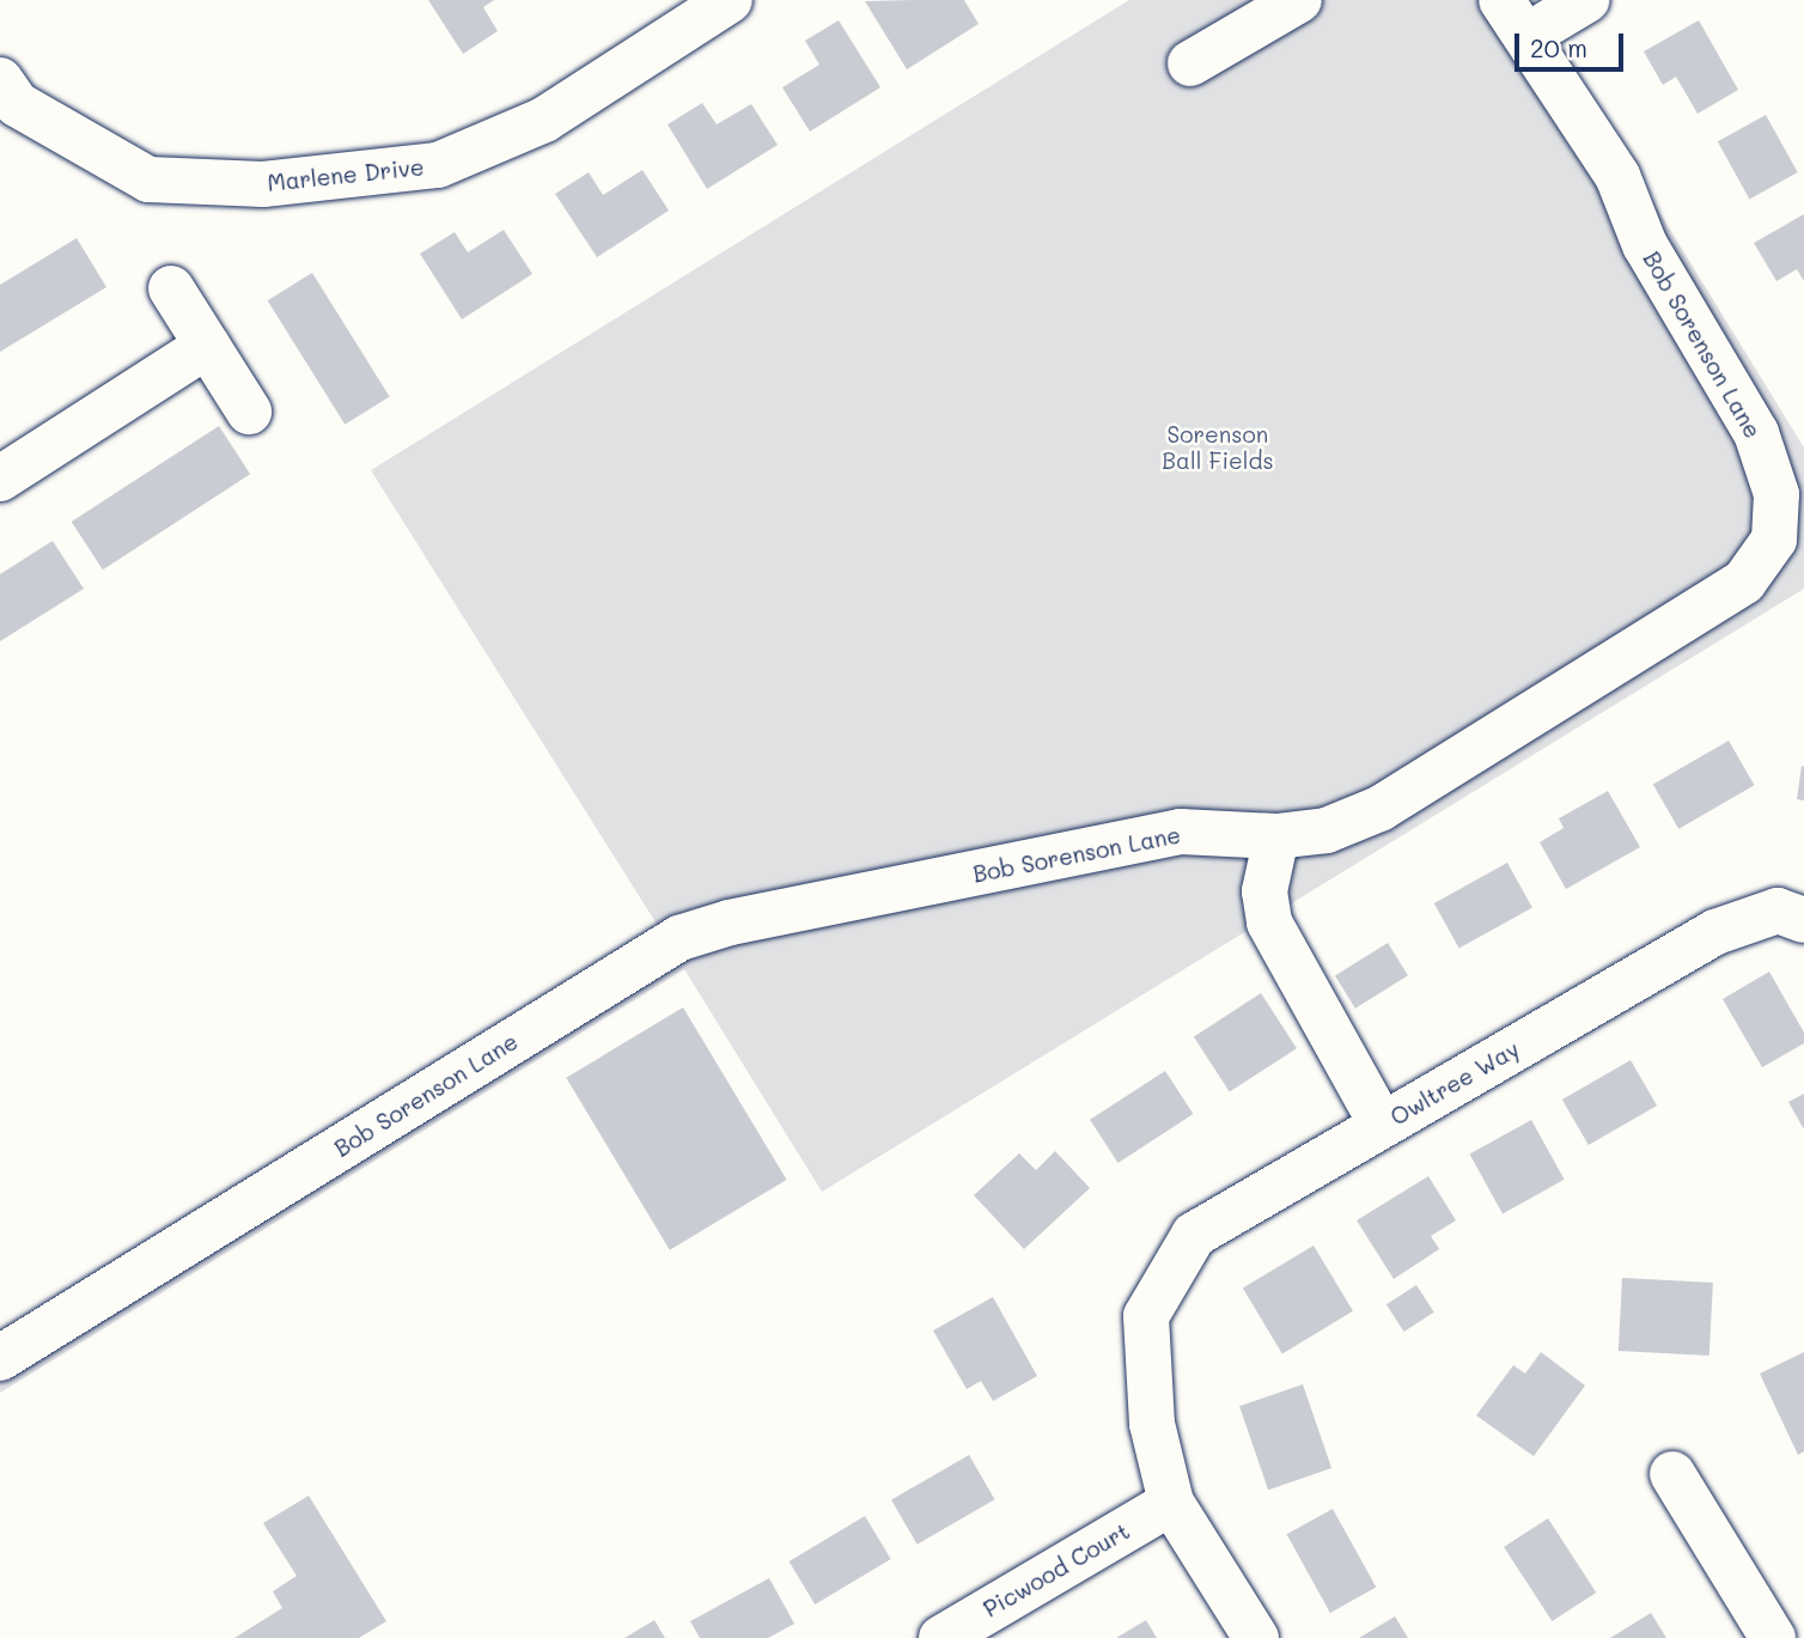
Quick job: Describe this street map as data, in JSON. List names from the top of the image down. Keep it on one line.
{"streets":{"street":["Marlene Drive","Bob Sorenson Lane","Owltree Way","Picwood Court"]},"crossings":[["Owltree Way","Picwood Court"]],"parks":["Sorenson Ball Fields"],"scale_bar":"20 m"}
